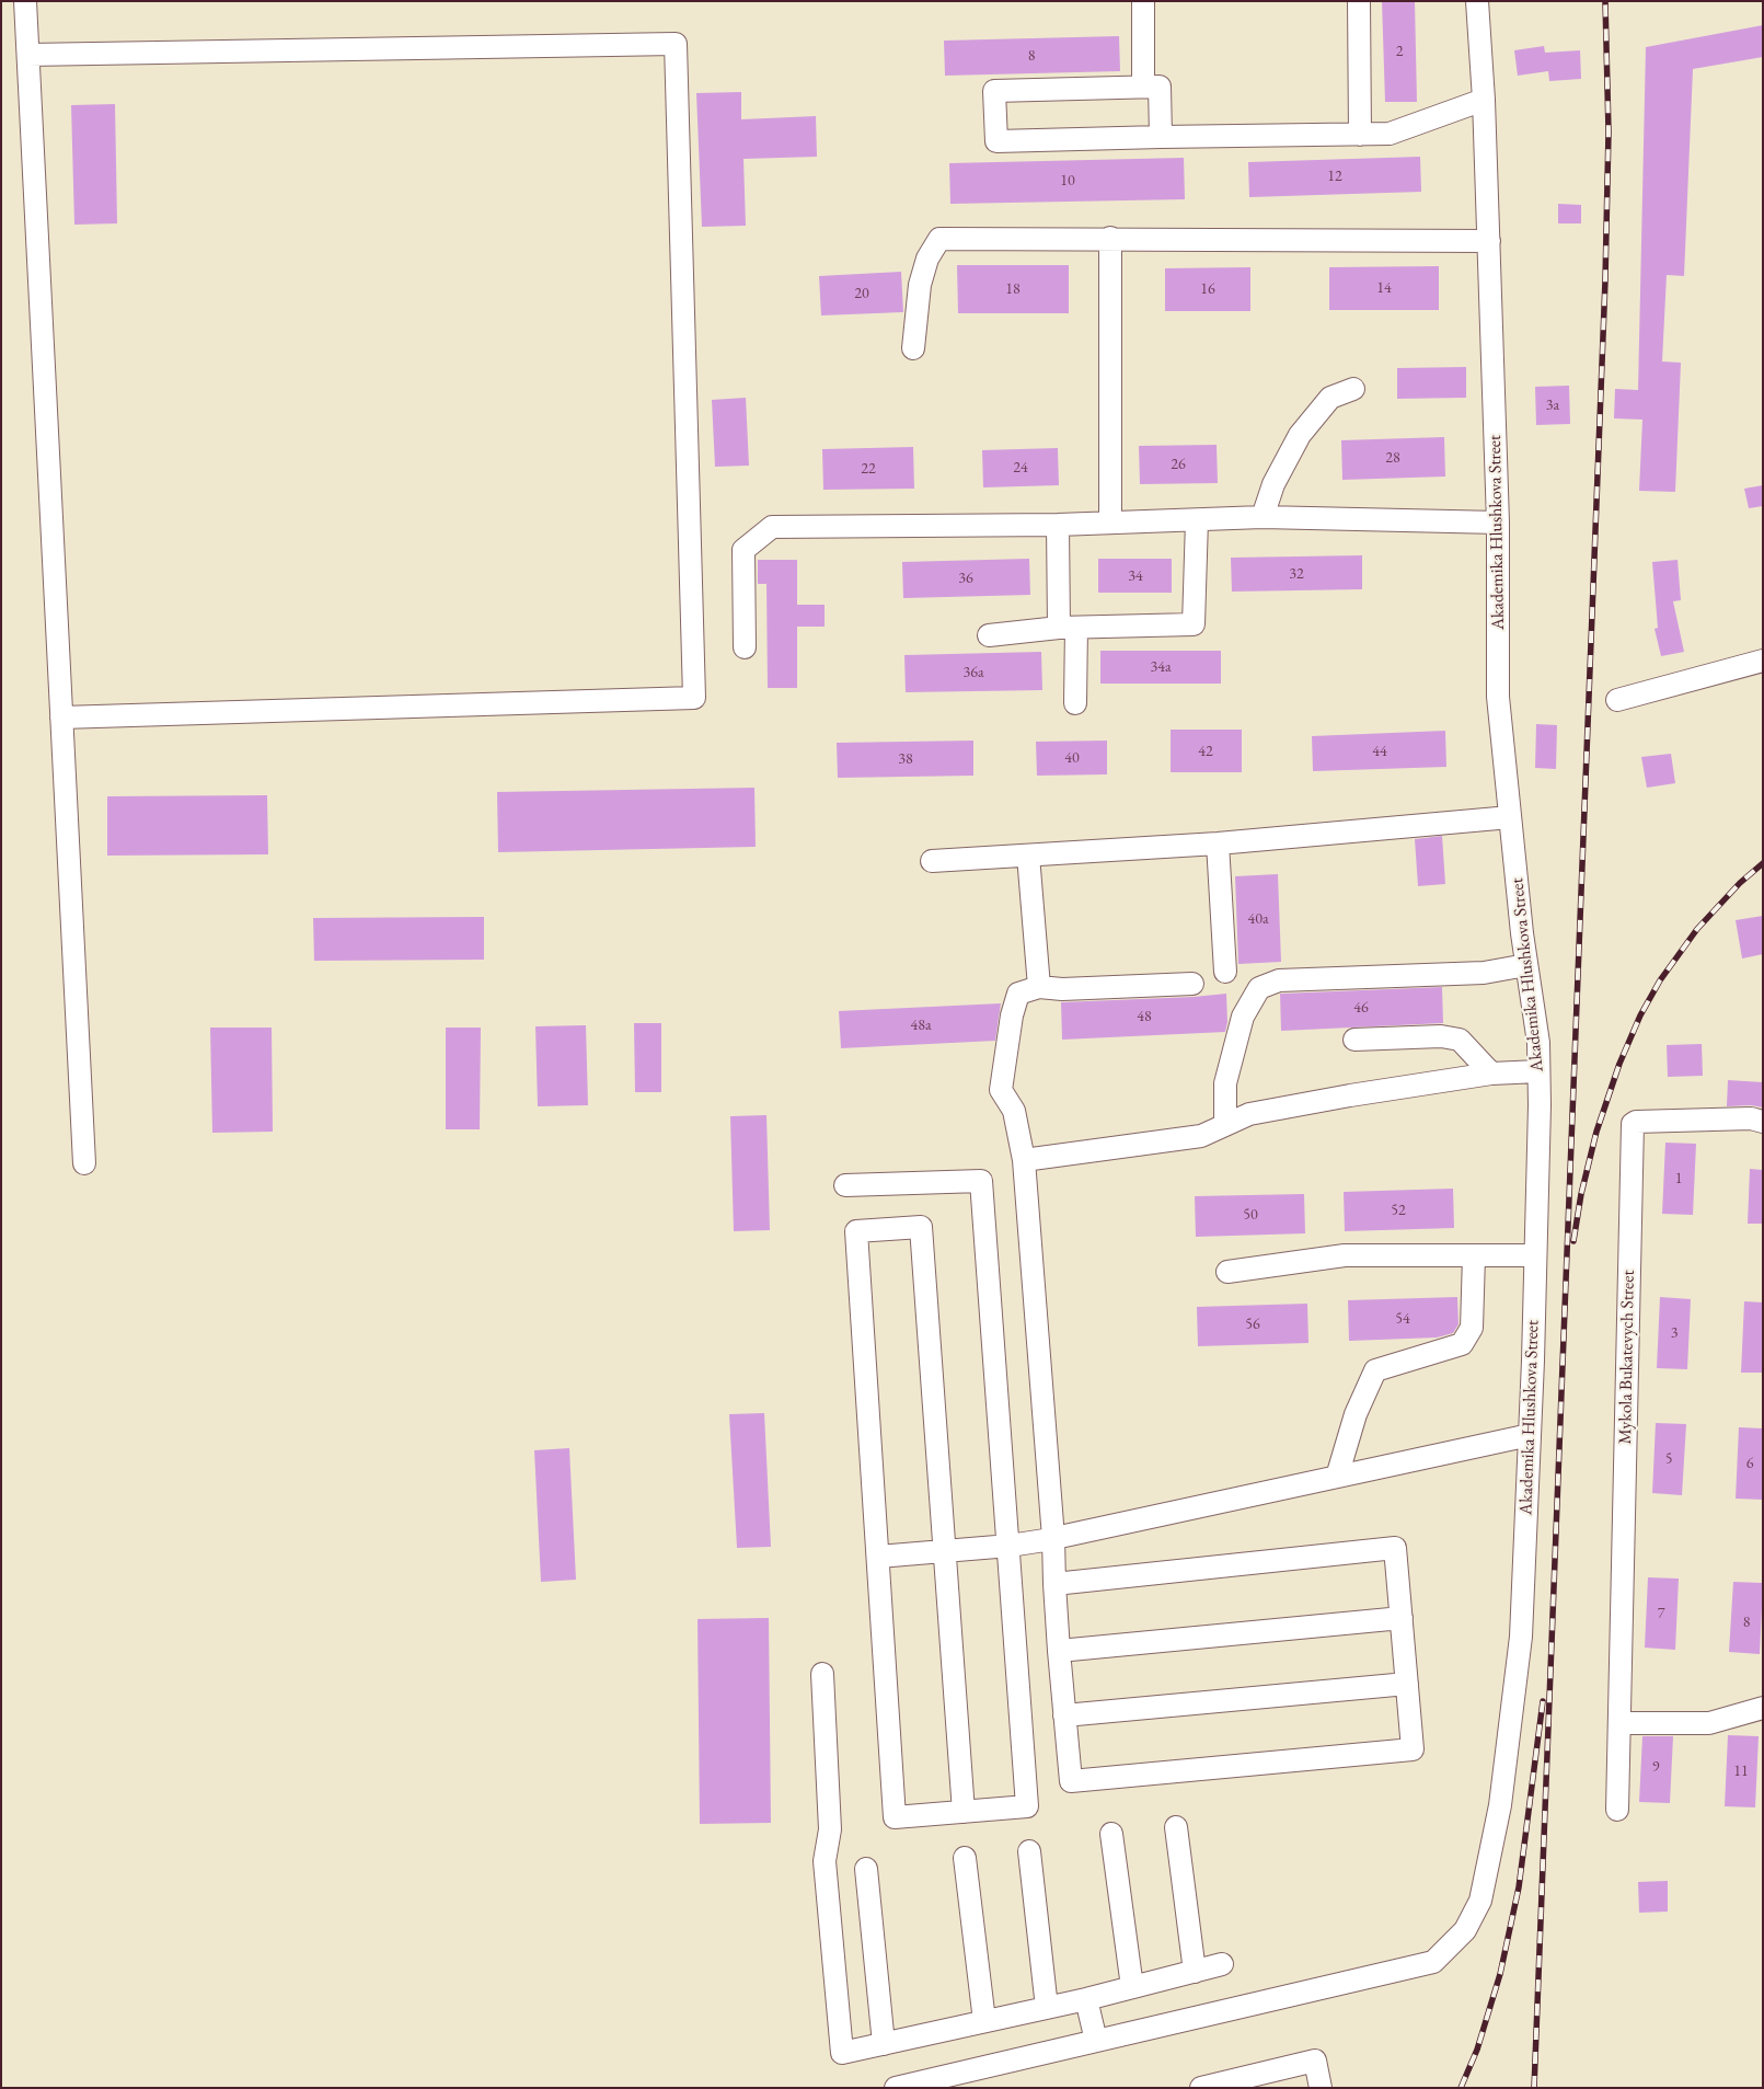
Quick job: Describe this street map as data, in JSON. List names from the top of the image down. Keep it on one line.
{"streets":{"street":["Akademika Hlushkova Street","Mykola Bukatevych Street"]},"house_numbers":["2","8","12","10","14","18","16","20","3а","28","26","24","22","32","34","36","34a","36а","42","44","40","38","40а","46","48","48а","1","52","50","54","56","3","5","6","7","8","9","11"]}
